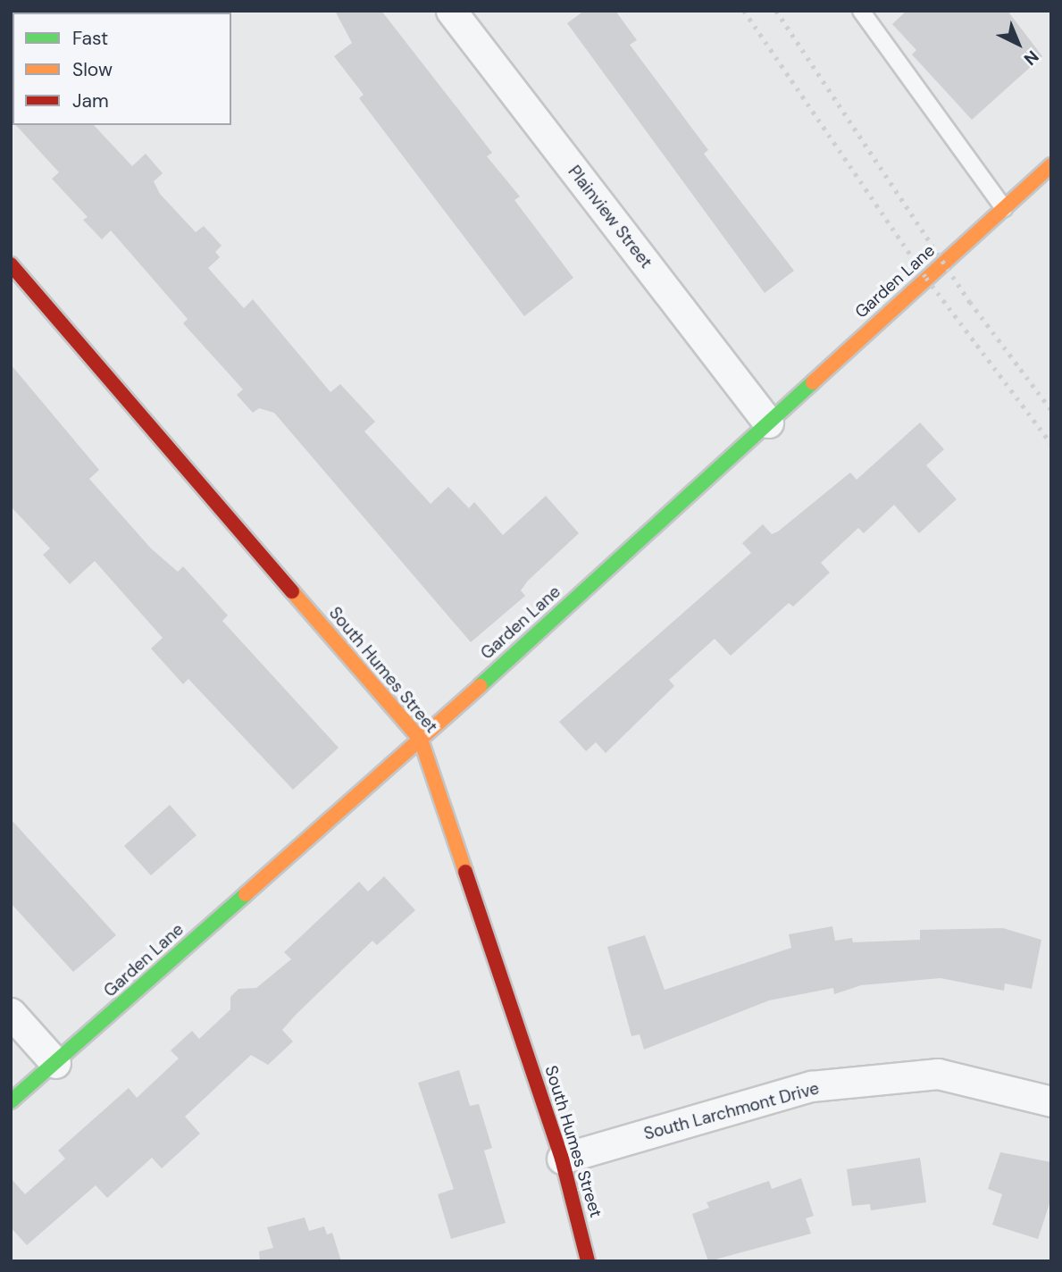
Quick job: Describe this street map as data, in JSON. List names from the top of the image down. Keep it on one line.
{"streets":{"street":["Plainview Street","Garden Lane","South Humes Street","South Larchmont Drive"]},"crossings":[["Plainview Street","Garden Lane"],["Garden Lane","South Humes Street"],["South Humes Street","South Larchmont Drive"]],"legend":["Fast","Slow","Jam"],"north":"bottom right"}
